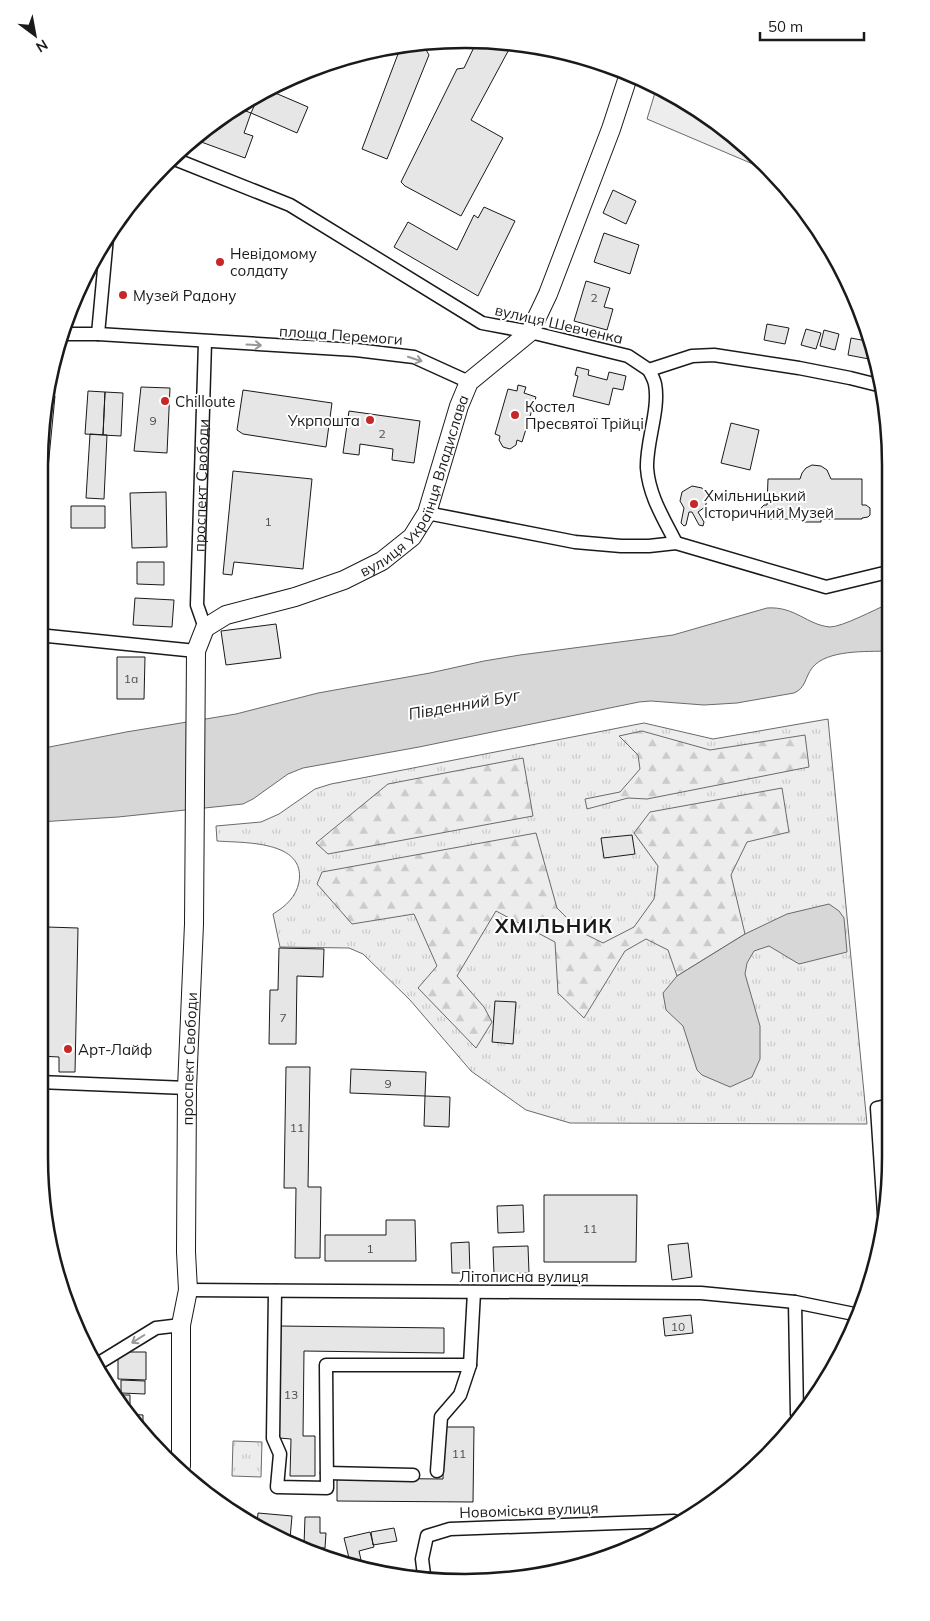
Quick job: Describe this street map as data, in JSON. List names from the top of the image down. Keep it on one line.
{"streets":{"main road":["вулиця Українця Владислава","проспект Свободи"],"street":["вулиця Шевченка","площа Перемоги","Літописна вулиця","Новоміська вулиця"]},"crossings":[["вулиця Шевченка","вулиця Українця Владислава"],["площа Перемоги","вулиця Українця Владислава"],["площа Перемоги","проспект Свободи"],["вулиця Українця Владислава","проспект Свободи"],["проспект Свободи","Літописна вулиця"]],"one_way":["площа Перемоги"],"districts":["ХМІЛЬНИК"],"water":["Південний Буг"],"places":["Невідомому солдату","Музей Радону","Chilloute","Костел Пресвятої Трійці","Укрпошта","Хмільницький Історичний Музей","Арт-Лайф"],"house_numbers":["2","9","2","1","1а","7","9","11","11","1","10","13","11"],"scale_bar":"50 m","north":"bottom right"}
